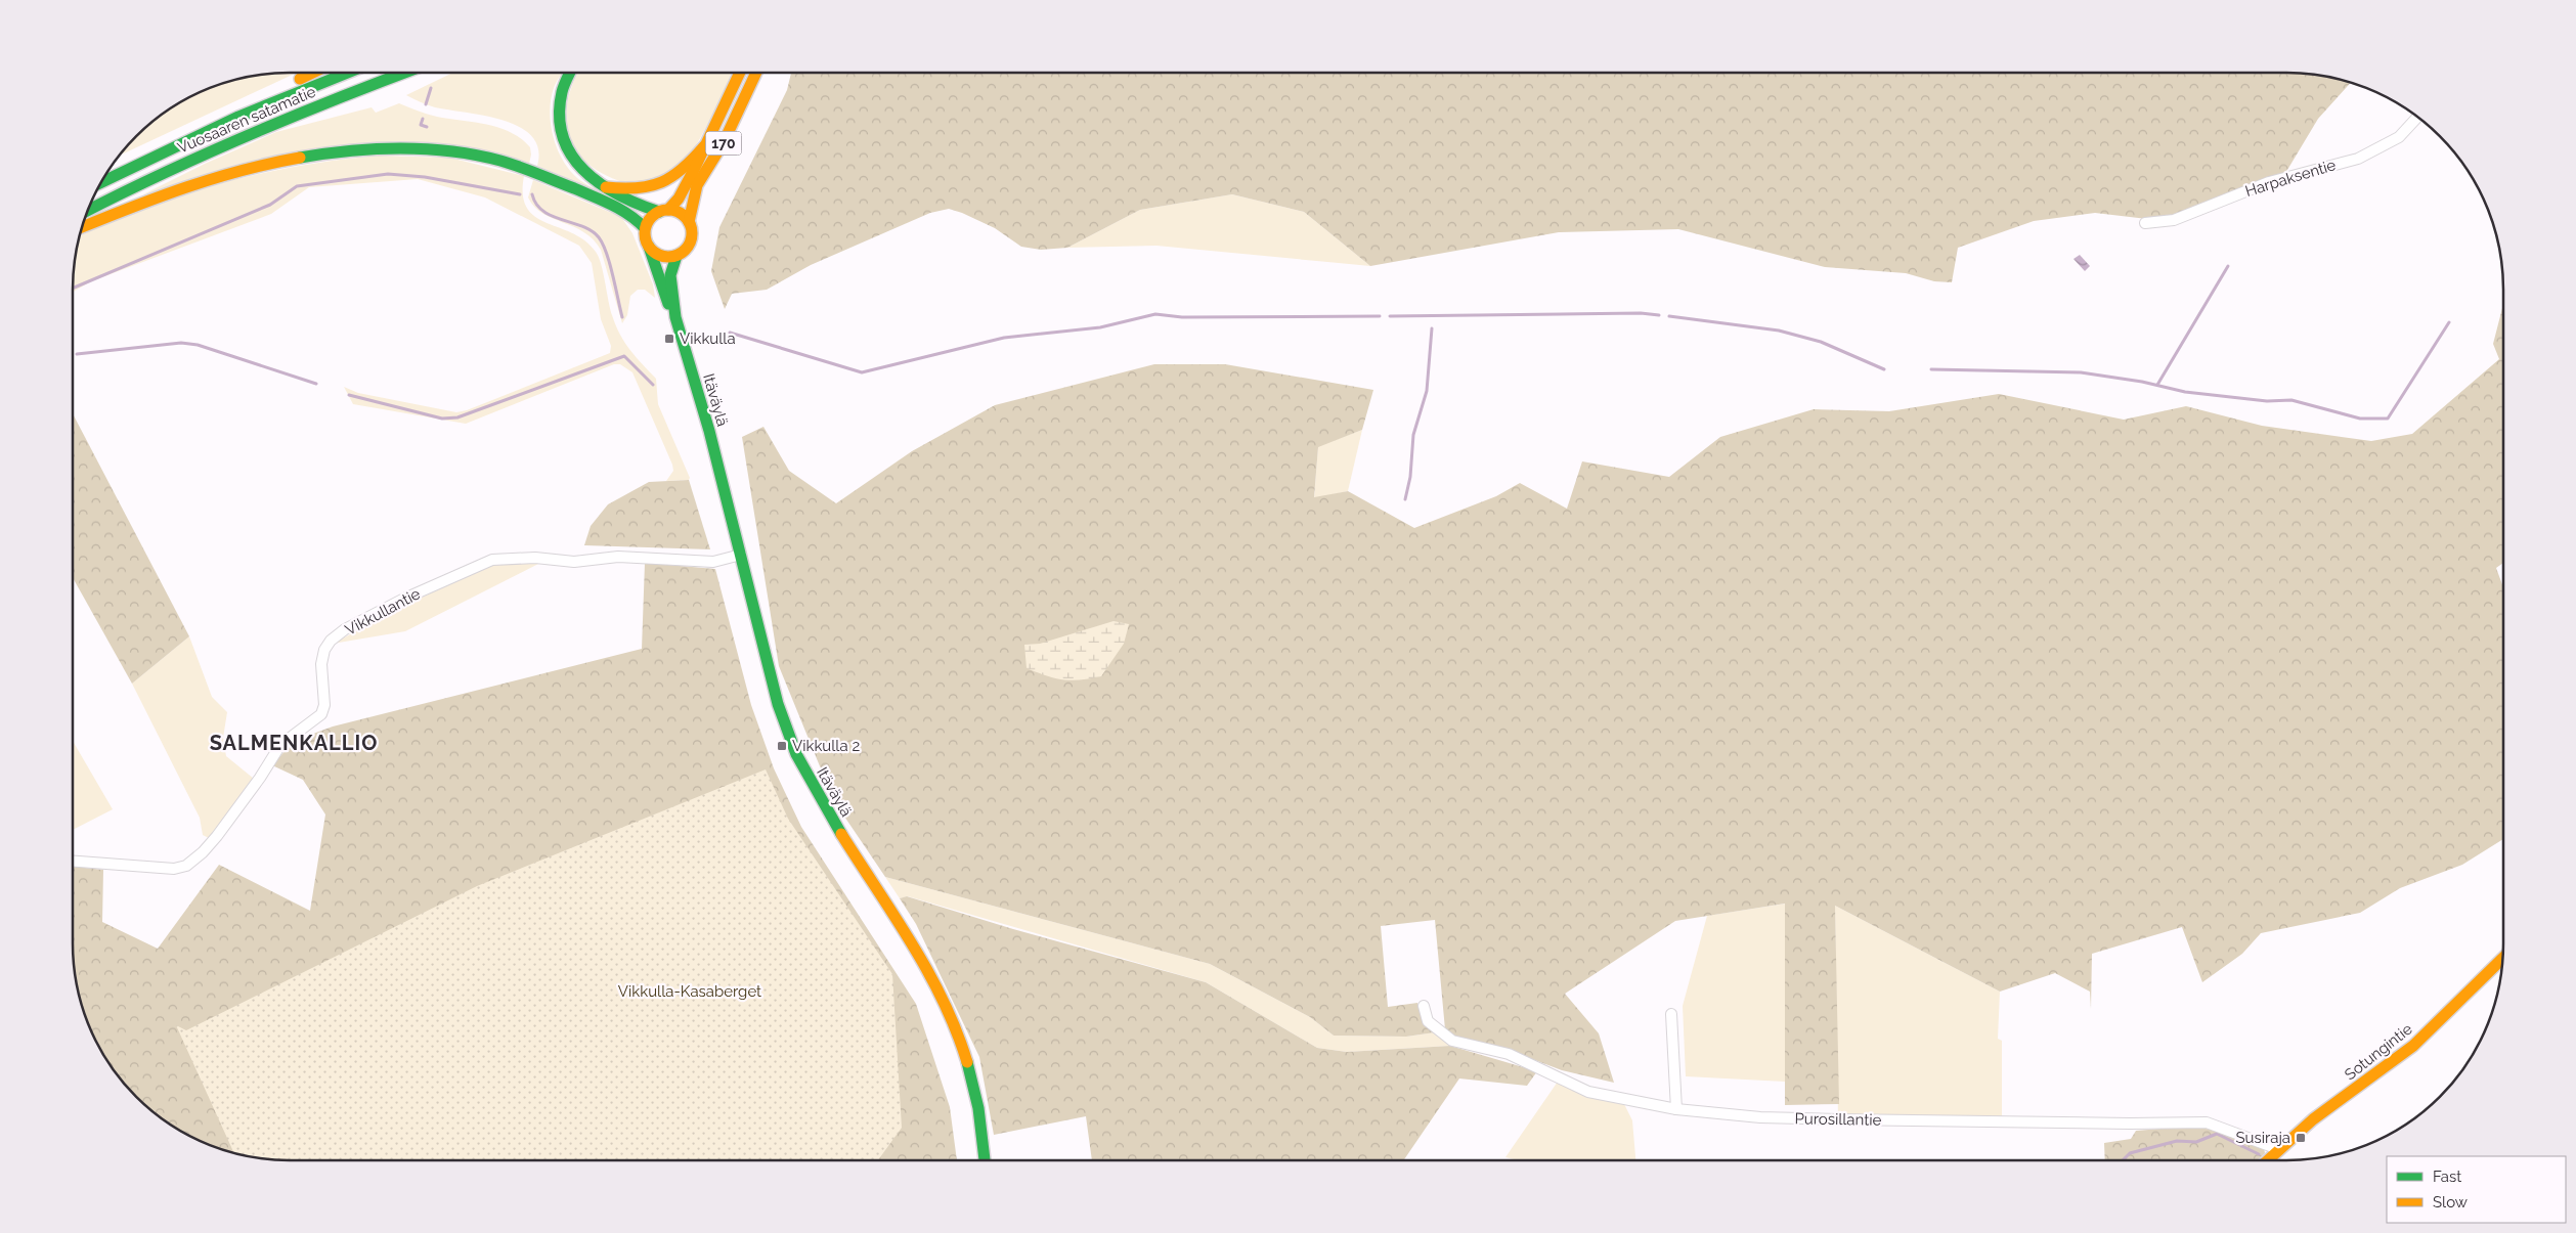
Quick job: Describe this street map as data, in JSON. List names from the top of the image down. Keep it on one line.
{"streets":{"main road":["Vuosaaren satamatie","170","Itäväylä","Sotungintie"],"street":["Harpaksentie","Vikkullantie","Purosillantie"]},"crossings":[["170","Itäväylä"],["Itäväylä","Vikkullantie"],["Sotungintie","Purosillantie"]],"districts":["SALMENKALLIO"],"parks":["Vikkulla-Kasaberget"],"places":{"transit":["Vikkulla","Vikkulla 2","Susiraja"]},"legend":["Fast","Slow"]}
